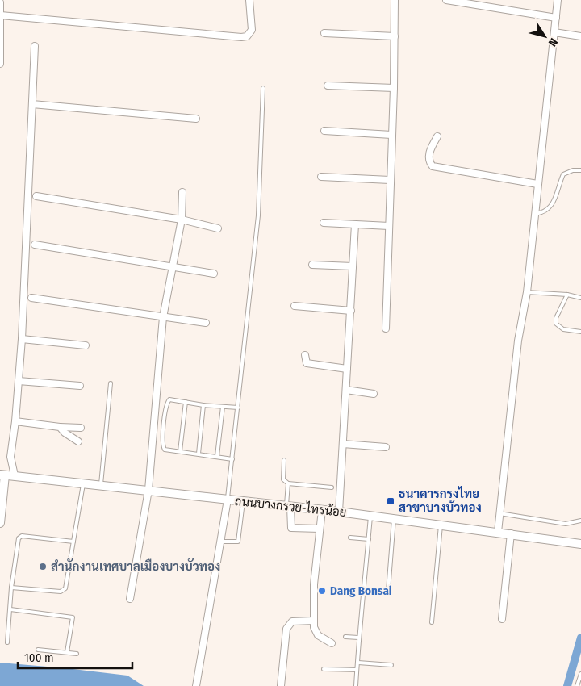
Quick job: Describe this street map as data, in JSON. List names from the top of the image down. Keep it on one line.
{"streets":{"main road":["ถนนบางกรวย-ไทรน้อย"]},"places":{"transit":["ธนาคารกรุงไทย สาขาบางบัวทอง"],"other":["สำนักงานเทศบาลเมืองบางบัวทอง","Dang Bonsai"]},"scale_bar":"100 m","north":"bottom right"}
